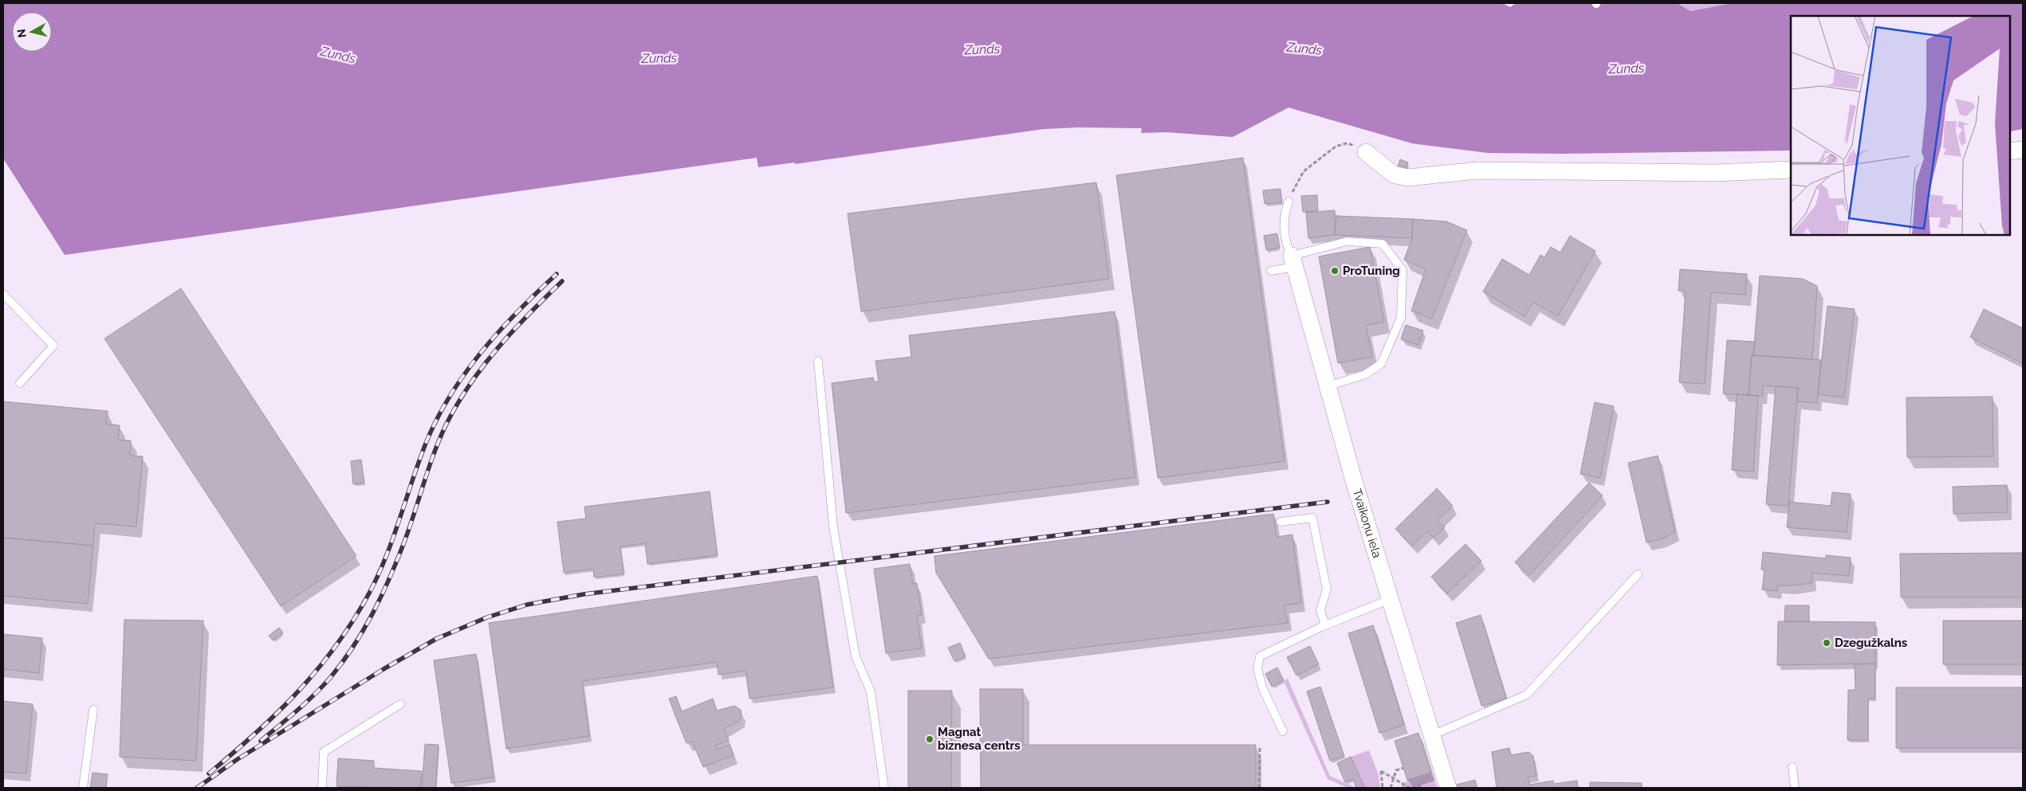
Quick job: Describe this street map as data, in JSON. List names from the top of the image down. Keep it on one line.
{"streets":{"street":["Tvaikoņu iela"]},"water":["Zunds"],"places":["ProTuning","Dzegužkalns","Magnat biznesa centrs"],"north":"left"}
